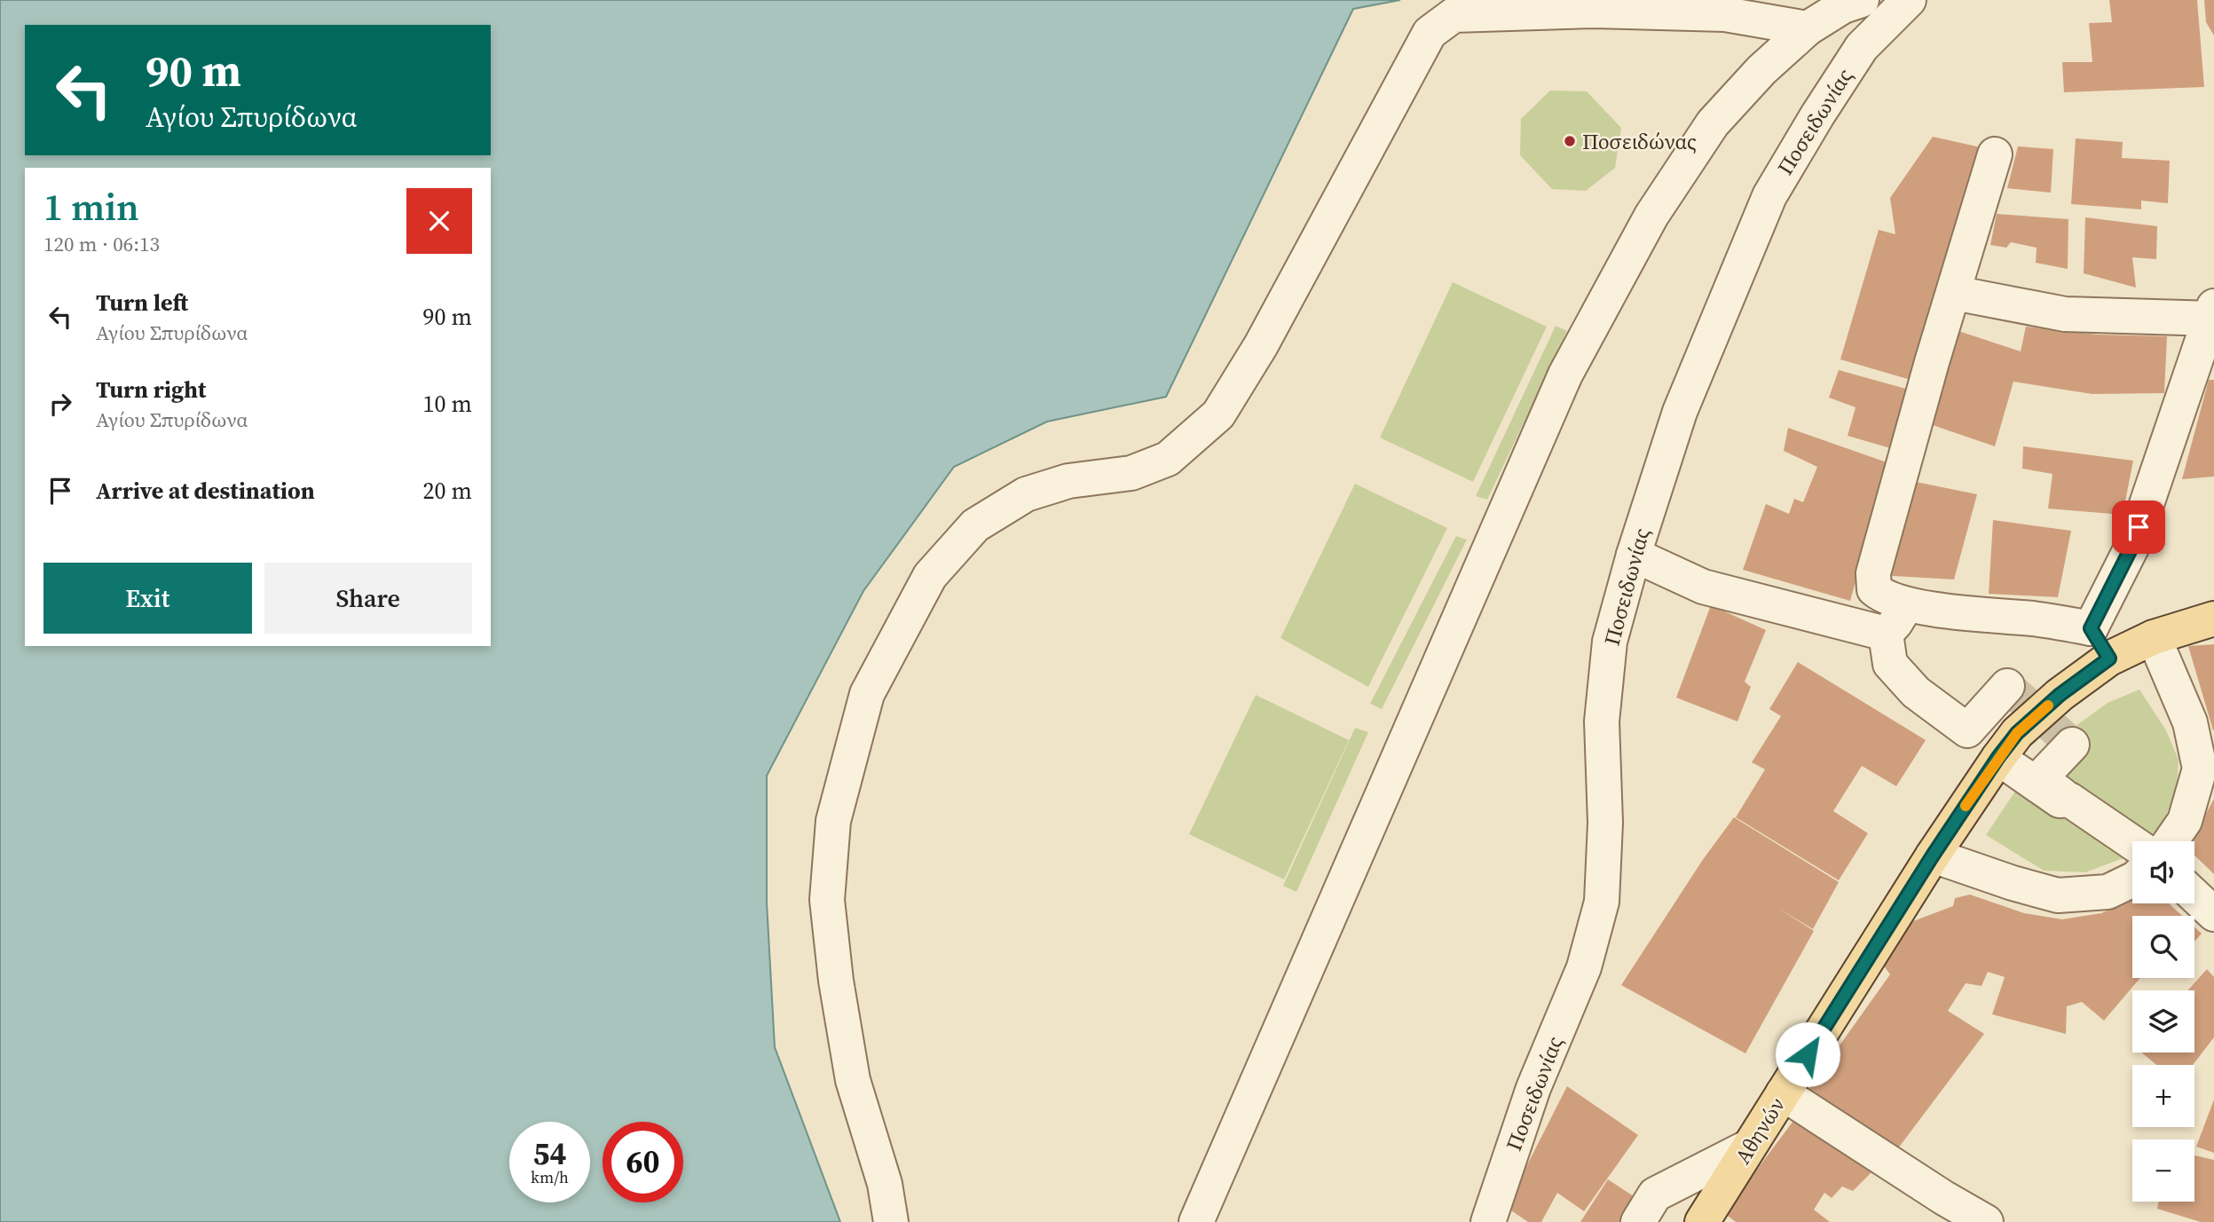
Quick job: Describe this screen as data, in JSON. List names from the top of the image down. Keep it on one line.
{"streets":{"main road":["Αθηνών"],"street":["Ποσειδωνίας"]},"places":["Ποσειδώνας"],"page":{"turn":["90 m","Αγίου Σπυρίδωνα"],"heading":["1 min","120 m · 06:13"],"list":[{"name":"Turn left","note":"Αγίου Σπυρίδωνα","value":"90 m"},{"name":"Turn right","note":"Αγίου Σπυρίδωνα","value":"10 m"},{"name":"Arrive at destination","value":"20 m"}],"buttons":["Exit","Share"],"map_buttons":["+","−"],"speed":"54 km/h","limit":"60"}}
